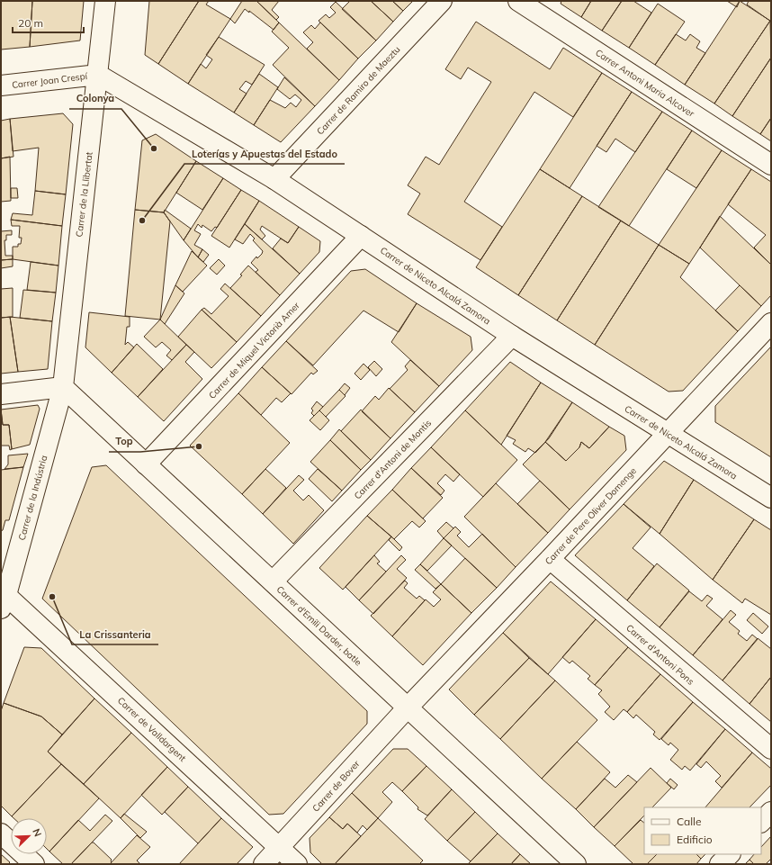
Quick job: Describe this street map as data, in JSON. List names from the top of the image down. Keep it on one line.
{"streets":{"street":["Carrer Joan Crespí","Carrer Antoni Maria Alcover","Carrer de Ramiro de Maeztu","Carrer de la Llibertat","Carrer de Niceto Alcalá Zamora","Carrer de Miquel Victorià Amer","Carrer d'Antoni de Montis","Carrer de la Indústria","Carrer de Pere Oliver Domenge","Carrer d'Emili Darder, batle","Carrer d'Antoni Pons","Carrer de Valldargent","Carrer de Bover"]},"crossings":[["Carrer Joan Crespí","Carrer de la Llibertat"],["Carrer Joan Crespí","Carrer de Niceto Alcalá Zamora"],["Carrer de Ramiro de Maeztu","Carrer de Niceto Alcalá Zamora"],["Carrer de la Llibertat","Carrer de Niceto Alcalá Zamora"],["Carrer de la Llibertat","Carrer de la Indústria"],["Carrer de la Llibertat","Carrer d'Emili Darder, batle"],["Carrer de Niceto Alcalá Zamora","Carrer de Miquel Victorià Amer"],["Carrer de Niceto Alcalá Zamora","Carrer d'Antoni de Montis"],["Carrer de Niceto Alcalá Zamora","Carrer de Pere Oliver Domenge"],["Carrer de Miquel Victorià Amer","Carrer d'Emili Darder, batle"],["Carrer d'Antoni de Montis","Carrer d'Emili Darder, batle"],["Carrer de la Indústria","Carrer d'Emili Darder, batle"],["Carrer de la Indústria","Carrer de Valldargent"],["Carrer de Pere Oliver Domenge","Carrer d'Emili Darder, batle"],["Carrer de Pere Oliver Domenge","Carrer d'Antoni Pons"],["Carrer de Pere Oliver Domenge","Carrer de Bover"],["Carrer d'Emili Darder, batle","Carrer de Bover"],["Carrer de Valldargent","Carrer de Bover"]],"places":["Colonya","Loterías y Apuestas del Estado","Top","La Crissanteria"],"legend":["Calle","Edificio"],"scale_bar":"20 m","north":"top right"}
